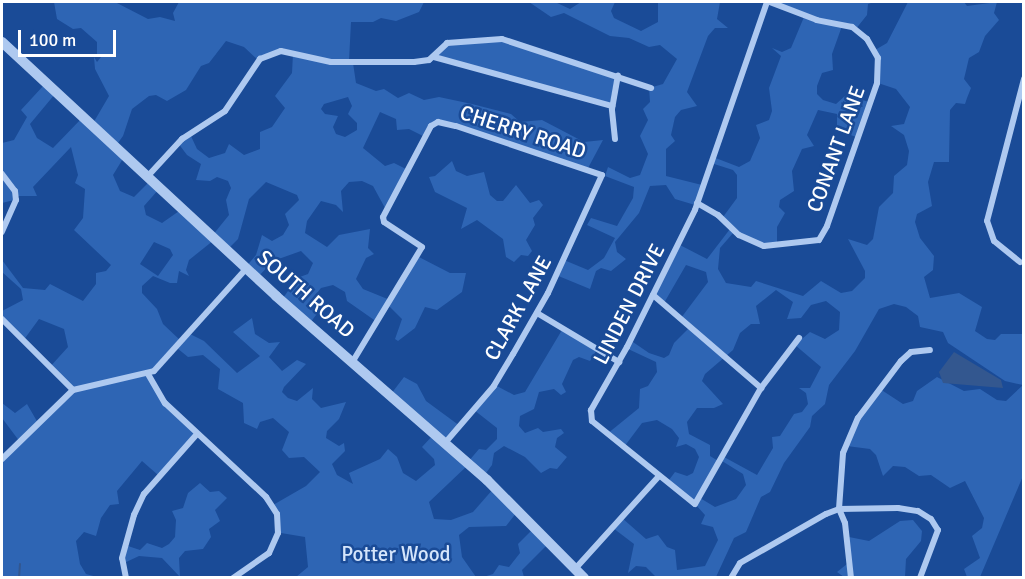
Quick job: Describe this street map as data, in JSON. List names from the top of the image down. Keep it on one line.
{"streets":{"street":["CHERRY ROAD","CONANT LANE","SOUTH ROAD","LINDEN DRIVE","CLARK LANE"]},"crossings":[["CHERRY ROAD","SOUTH ROAD"],["CHERRY ROAD","CLARK LANE"],["CONANT LANE","LINDEN DRIVE"],["SOUTH ROAD","CLARK LANE"]],"parks":["Potter Wood"],"scale_bar":"100 m"}
